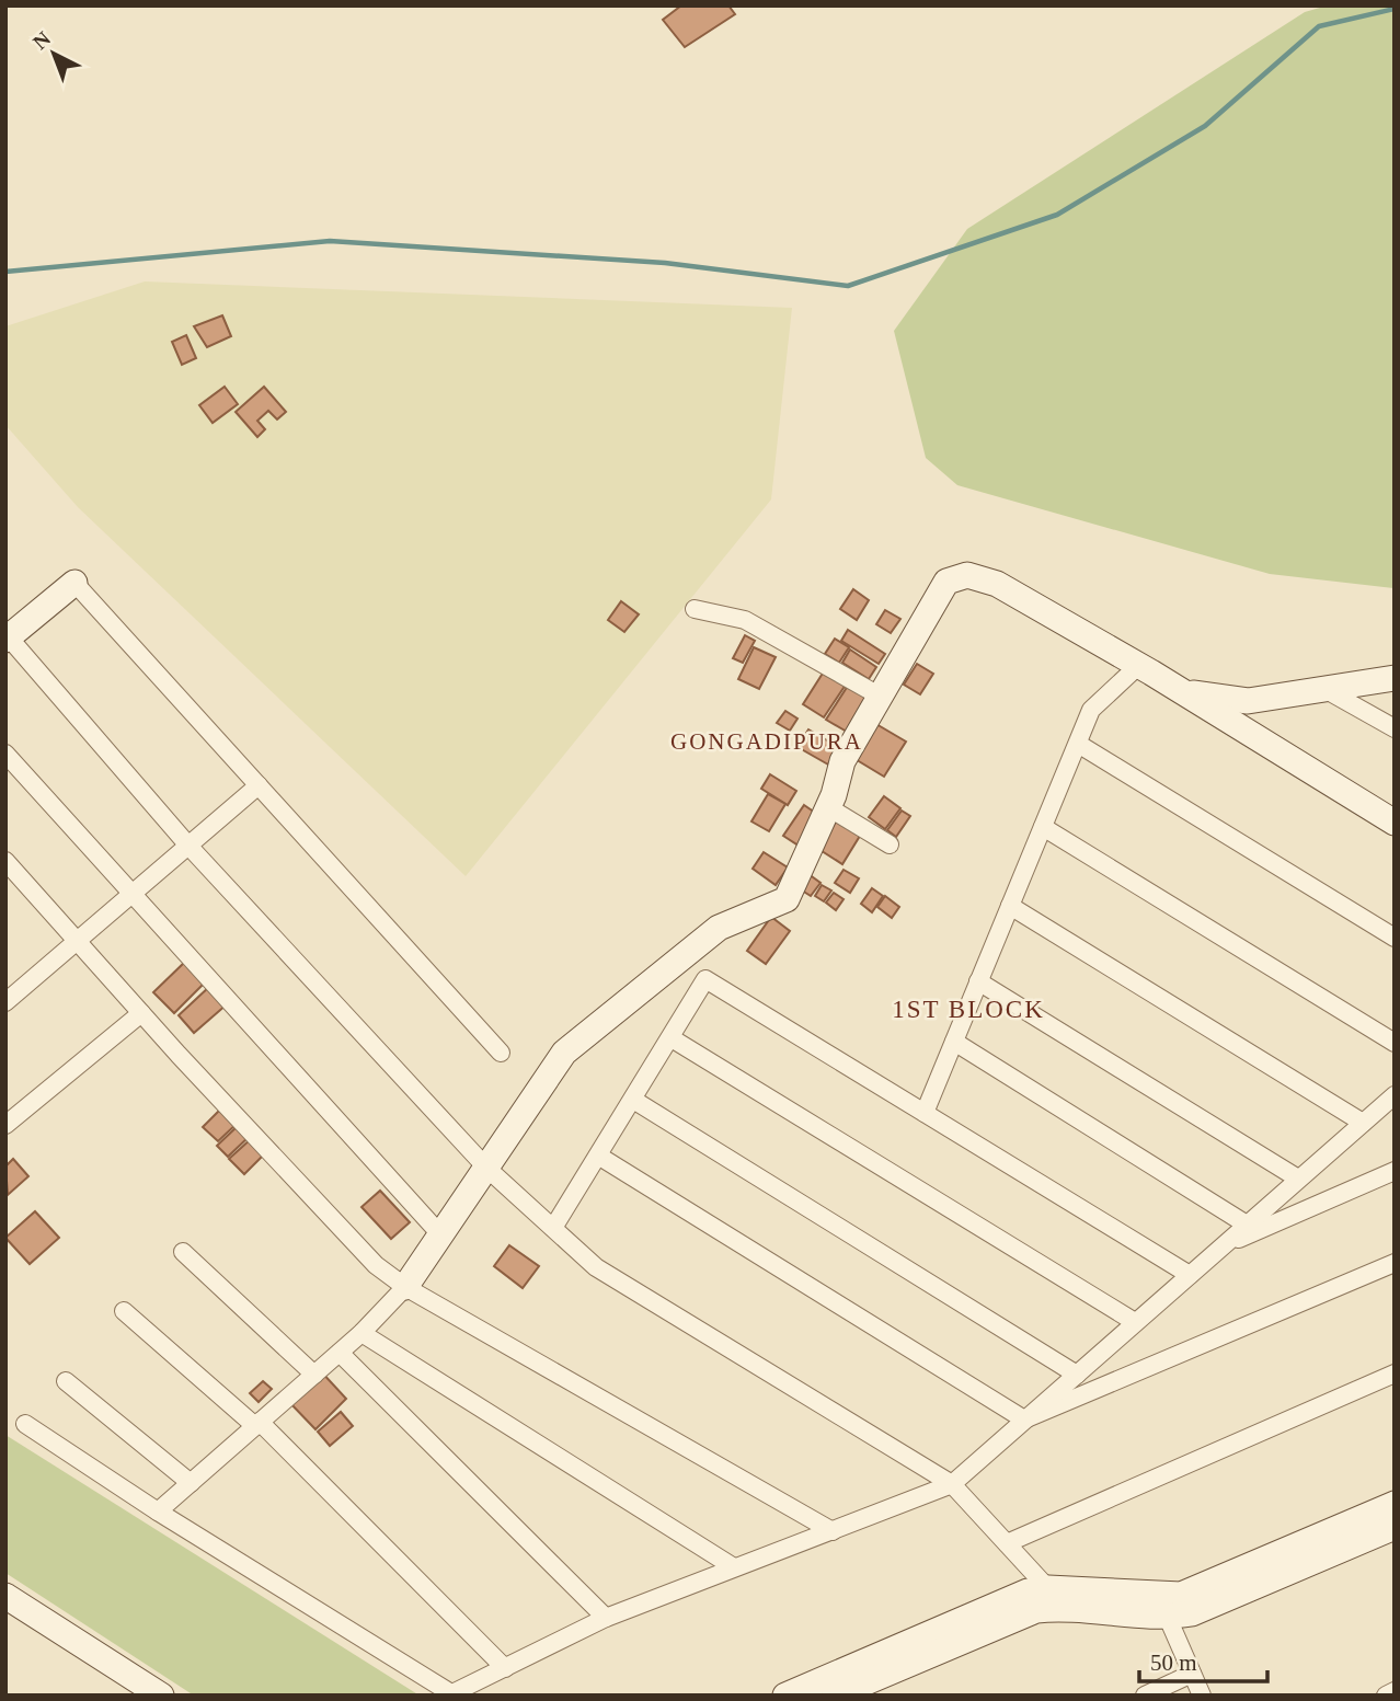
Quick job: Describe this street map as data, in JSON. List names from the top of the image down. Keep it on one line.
{"districts":["GONGADIPURA","1ST BLOCK"],"scale_bar":"50 m","north":"top left"}
